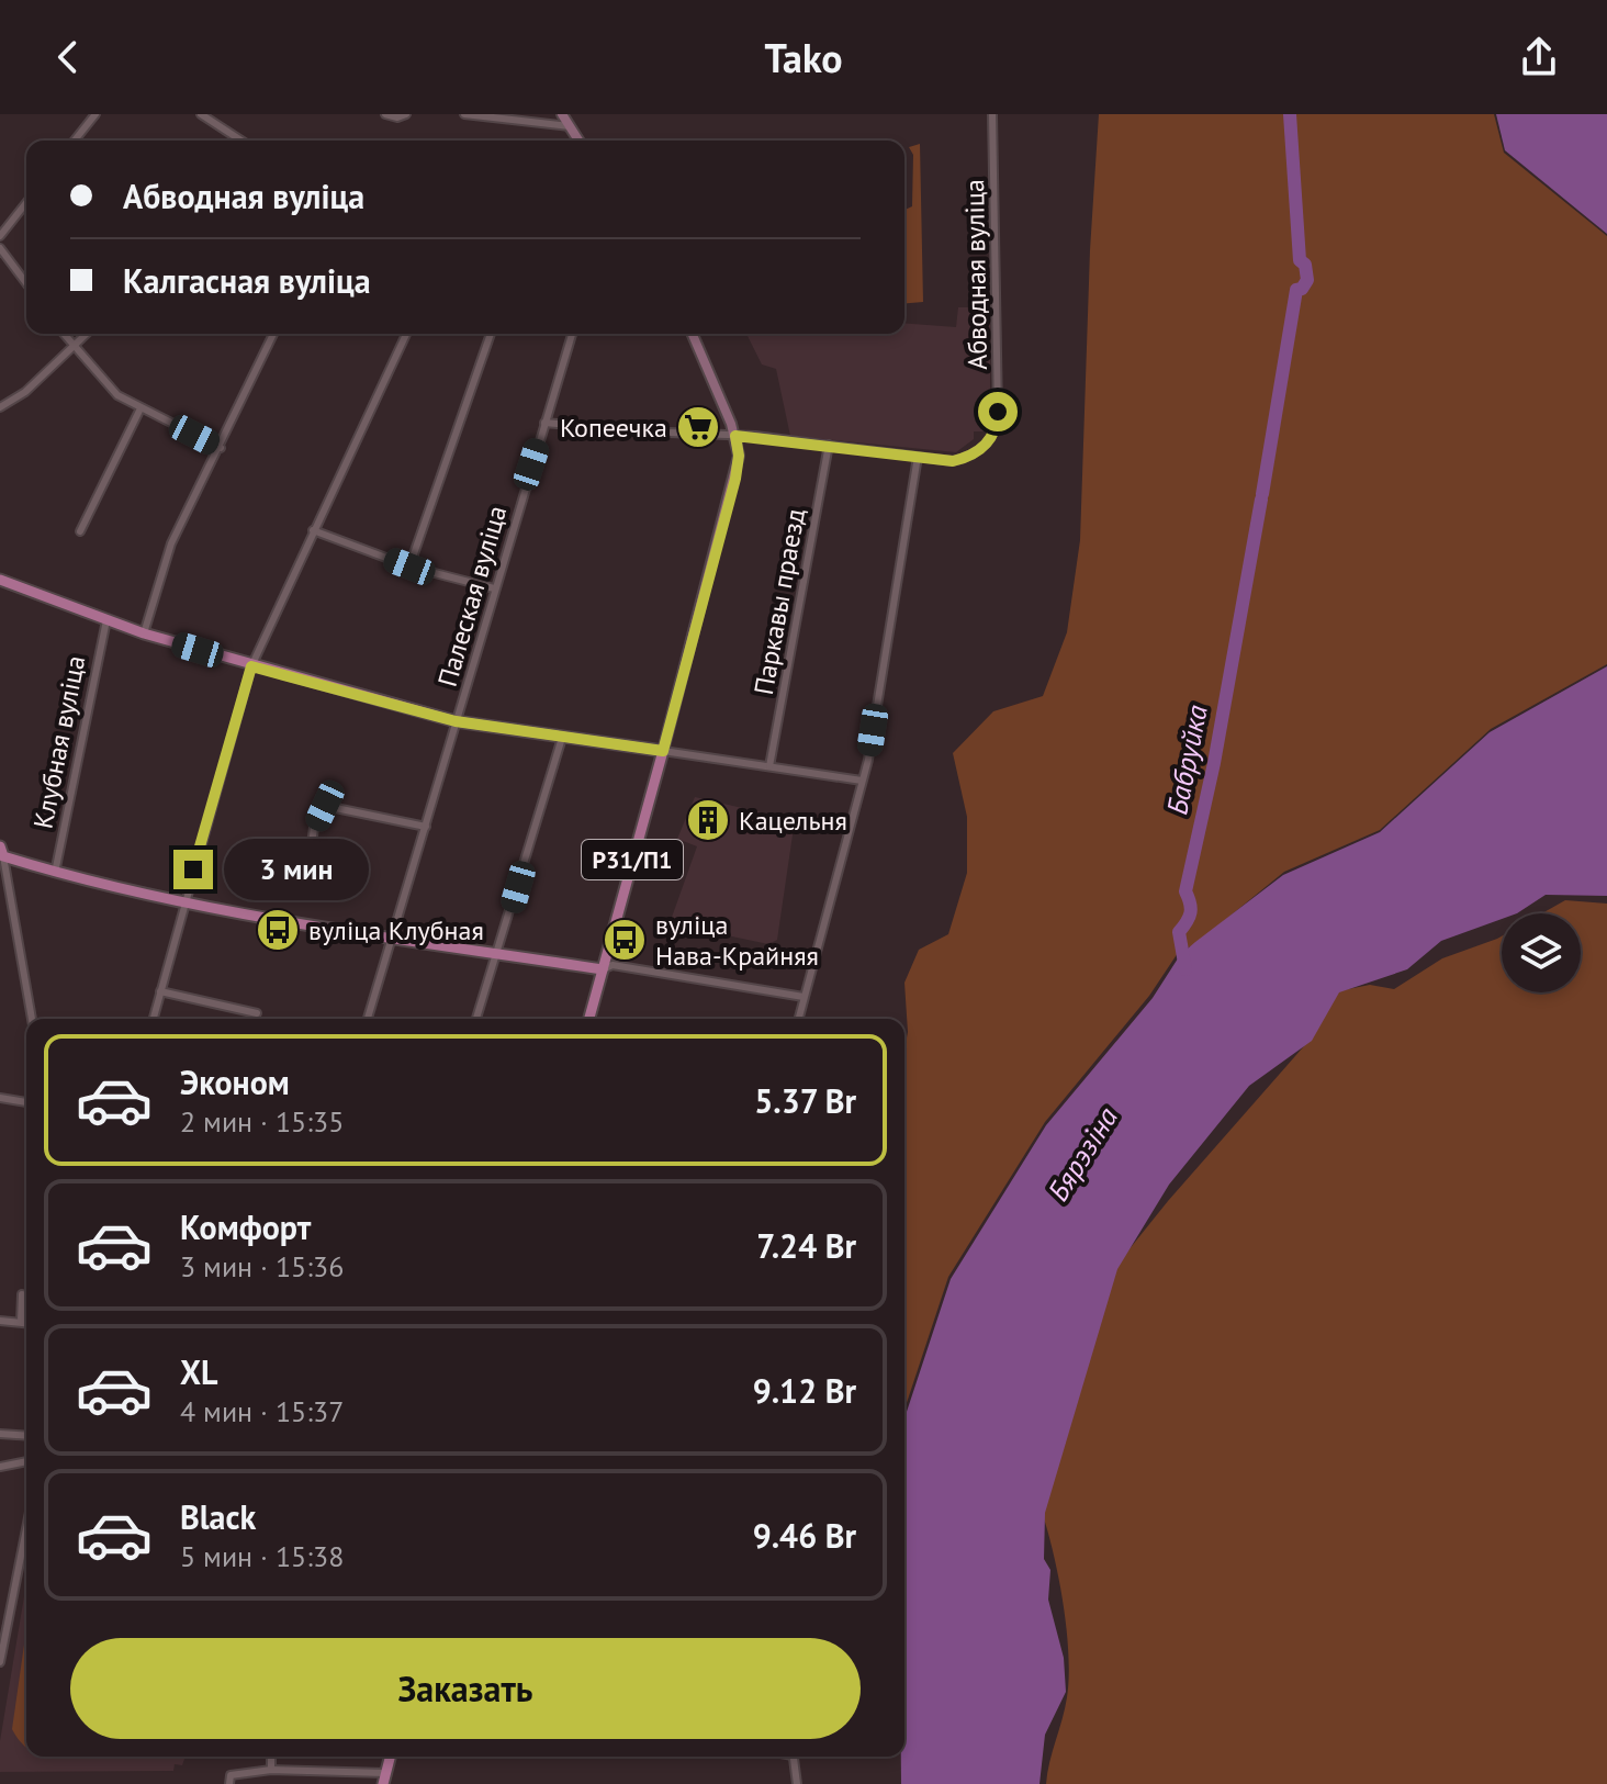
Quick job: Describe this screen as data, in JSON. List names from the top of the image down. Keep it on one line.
{"streets":{"main road":["Клубная вуліца","Р31/П1"],"street":["Абводная вуліца","Палеская вуліца","Паркавы праезд"]},"crossings":[["Палеская вуліца","Клубная вуліца"],["Клубная вуліца","Р31/П1"]],"water":["Бабруйка","Бярэзіна"],"places":{"supermarket":["Копеечка"],"building":["Кацельня"],"bus stop":["вуліца Клубная","вуліца Нава-Крайняя"]},"page":{"header":"Tako","banner":["Абводная вуліца","Калгасная вуліца"],"bubble":"3 мин","list":[{"name":"Эконом","note":"2 мин · 15:35","value":"5.37 Br"},{"name":"Комфорт","note":"3 мин · 15:36","value":"7.24 Br"},{"name":"XL","note":"4 мин · 15:37","value":"9.12 Br"},{"name":"Black","note":"5 мин · 15:38","value":"9.46 Br"}],"buttons":"Заказать"}}
